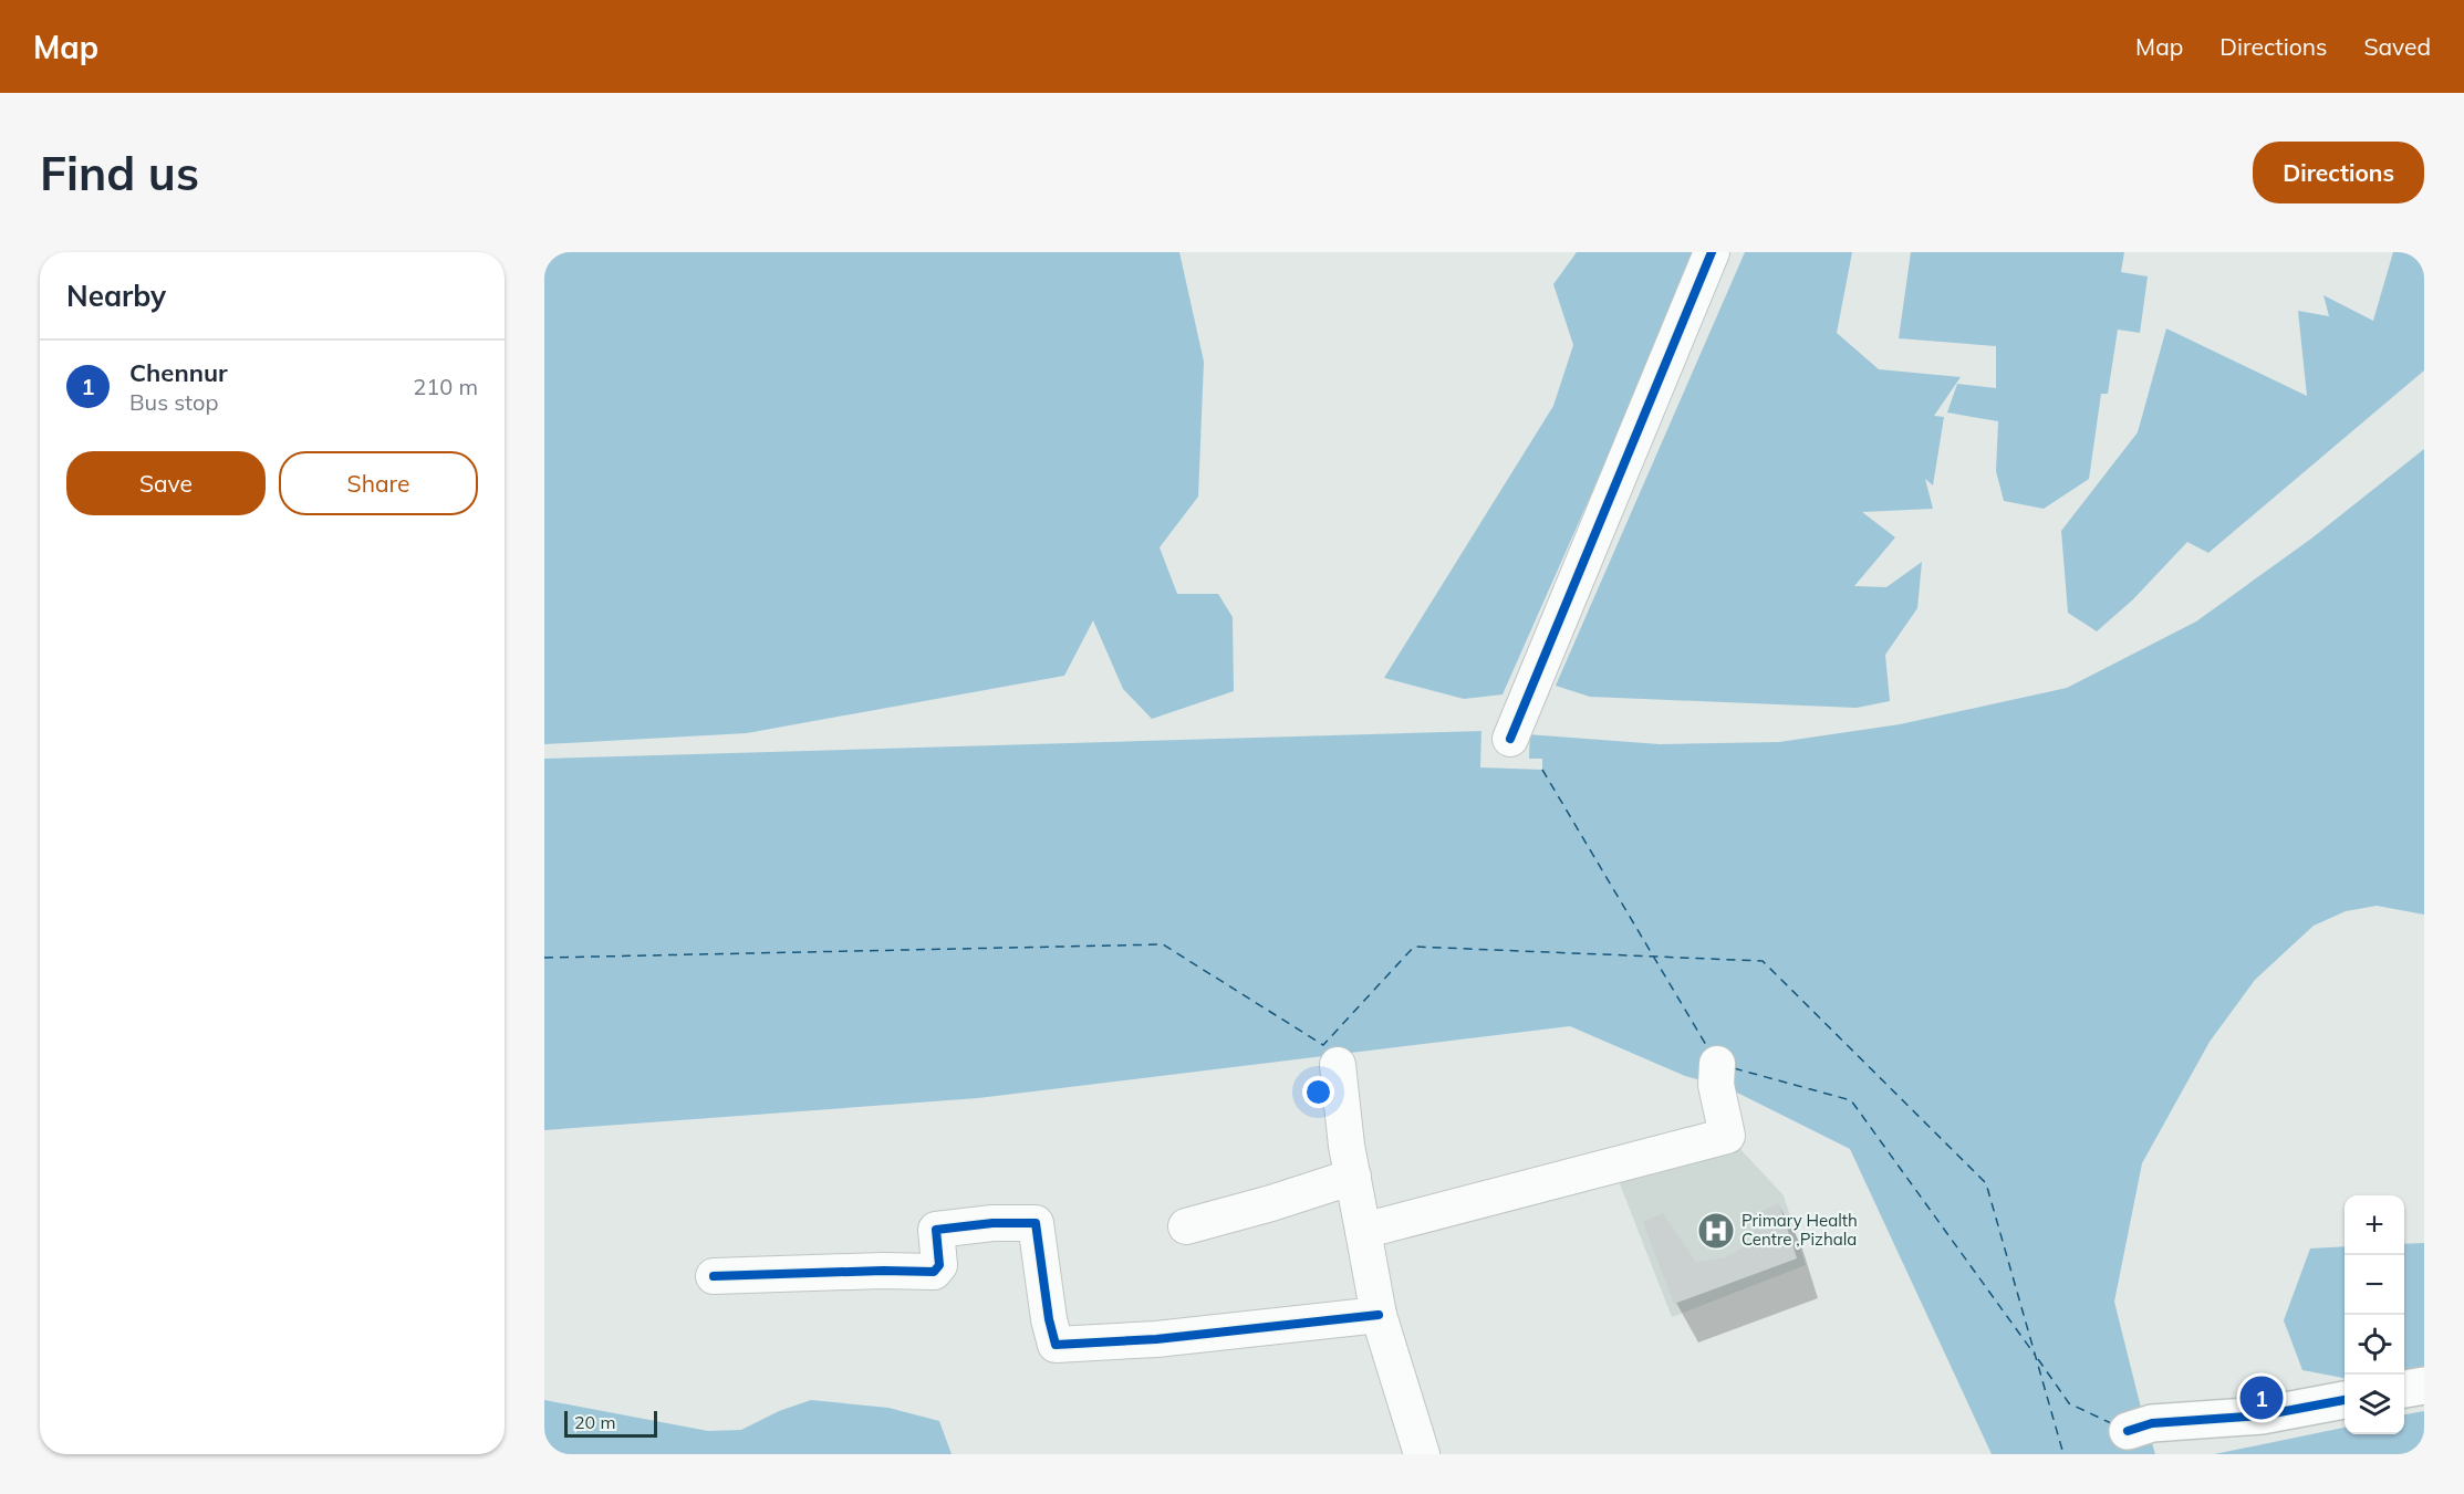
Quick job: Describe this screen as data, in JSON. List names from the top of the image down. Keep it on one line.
{"places":{"hospital":["Primary Health Centre ,Pizhala"]},"scale_bar":"20 m","page":{"header":"Map","nav":["Map","Directions","Saved"],"buttons":["Directions",["Save","Share"]],"title":"Find us","heading":"Nearby","list":[{"mark":"1","name":"Chennur","note":"Bus stop","value":"210 m"}],"map_buttons":["+","−"],"pins":"1","scale":"20 m"}}
